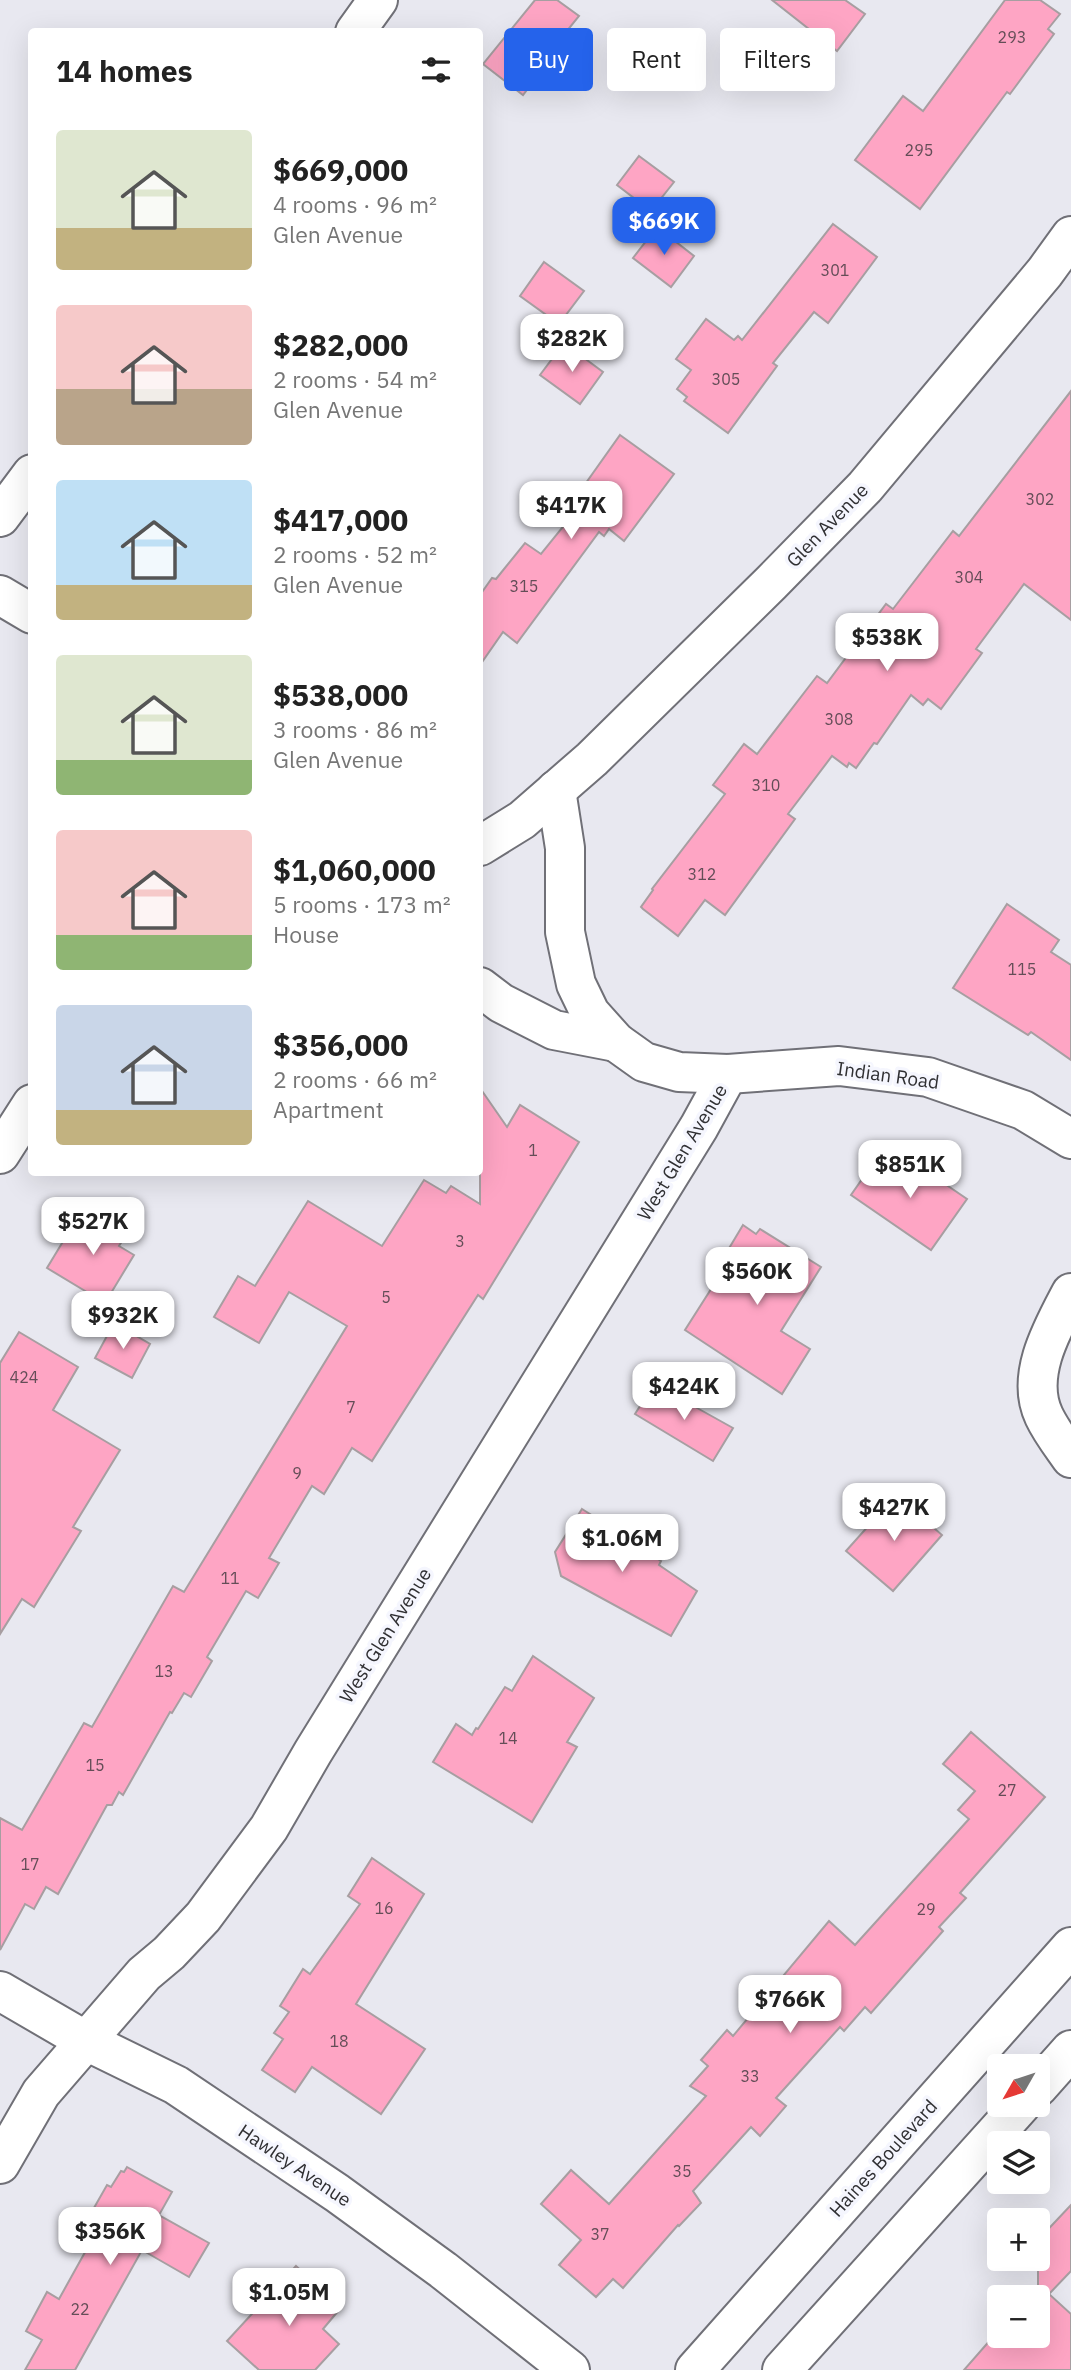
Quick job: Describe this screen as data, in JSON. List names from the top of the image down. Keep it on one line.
{"streets":{"street":["Glen Avenue","Indian Road","West Glen Avenue","Haines Boulevard","Hawley Avenue"]},"crossings":[["Glen Avenue","Indian Road"],["Indian Road","West Glen Avenue"],["West Glen Avenue","Hawley Avenue"]],"house_numbers":["293","295","301","305","302","304","315","308","310","312","115","1","3","5","424","7","9","11","13","14","15","27","17","16","29","18","33","35","37","22"],"north":"bottom left","page":{"chip":["Buy","Rent","Filters"],"heading":"14 homes","list":[{"name":"$669,000","note":"4 rooms · 96 m² · Glen Avenue"},{"name":"$282,000","note":"2 rooms · 54 m² · Glen Avenue"},{"name":"$417,000","note":"2 rooms · 52 m² · Glen Avenue"},{"name":"$538,000","note":"3 rooms · 86 m² · Glen Avenue"},{"name":"$1,060,000","note":"5 rooms · 173 m² · House"},{"name":"$356,000","note":"2 rooms · 66 m² · Apartment"}],"price":["$669K","$282K","$417K","$538K","$851K","$527K","$560K","$932K","$424K","$427K","$1.06M","$766K","$356K","$1.05M"],"map_buttons":["+","−"]}}
